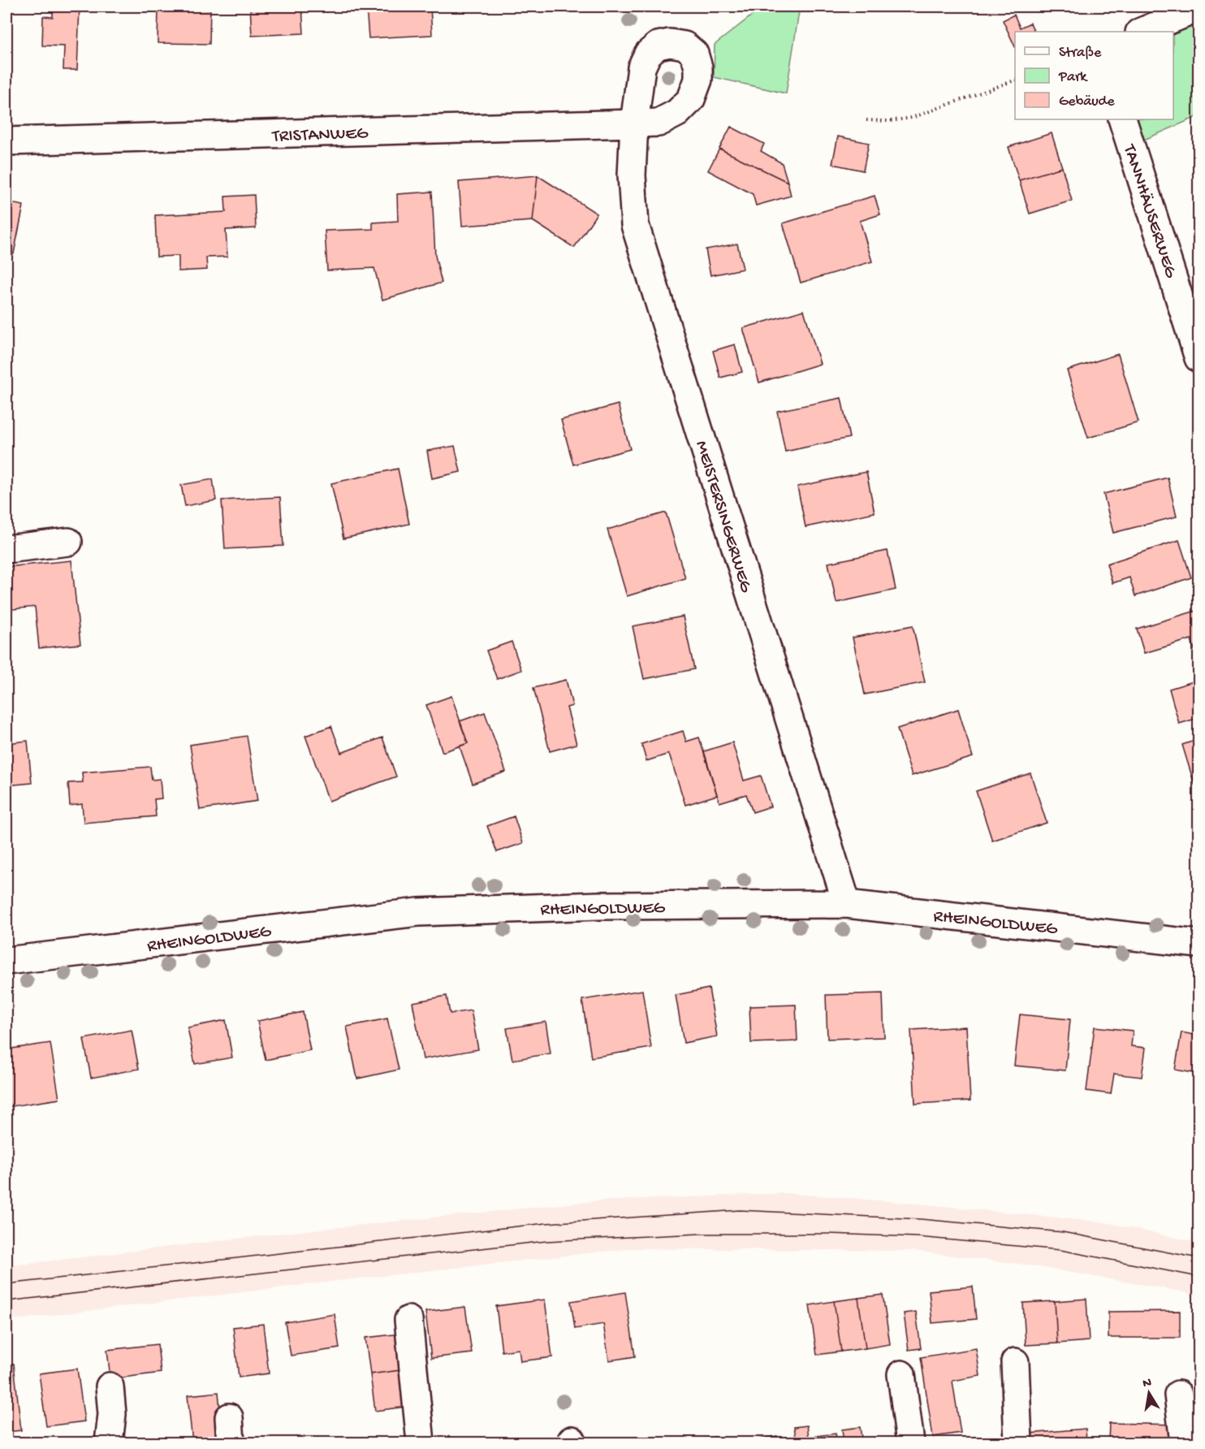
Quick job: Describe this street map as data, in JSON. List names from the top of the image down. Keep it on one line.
{"streets":{"street":["TRISTANWEG","TANNHÄUSERWEG","MEISTERSINGERWEG","RHEINGOLDWEG"]},"crossings":[["TRISTANWEG","MEISTERSINGERWEG"],["MEISTERSINGERWEG","RHEINGOLDWEG"]],"legend":["Straße","Park","Gebäude"],"north":"top"}
